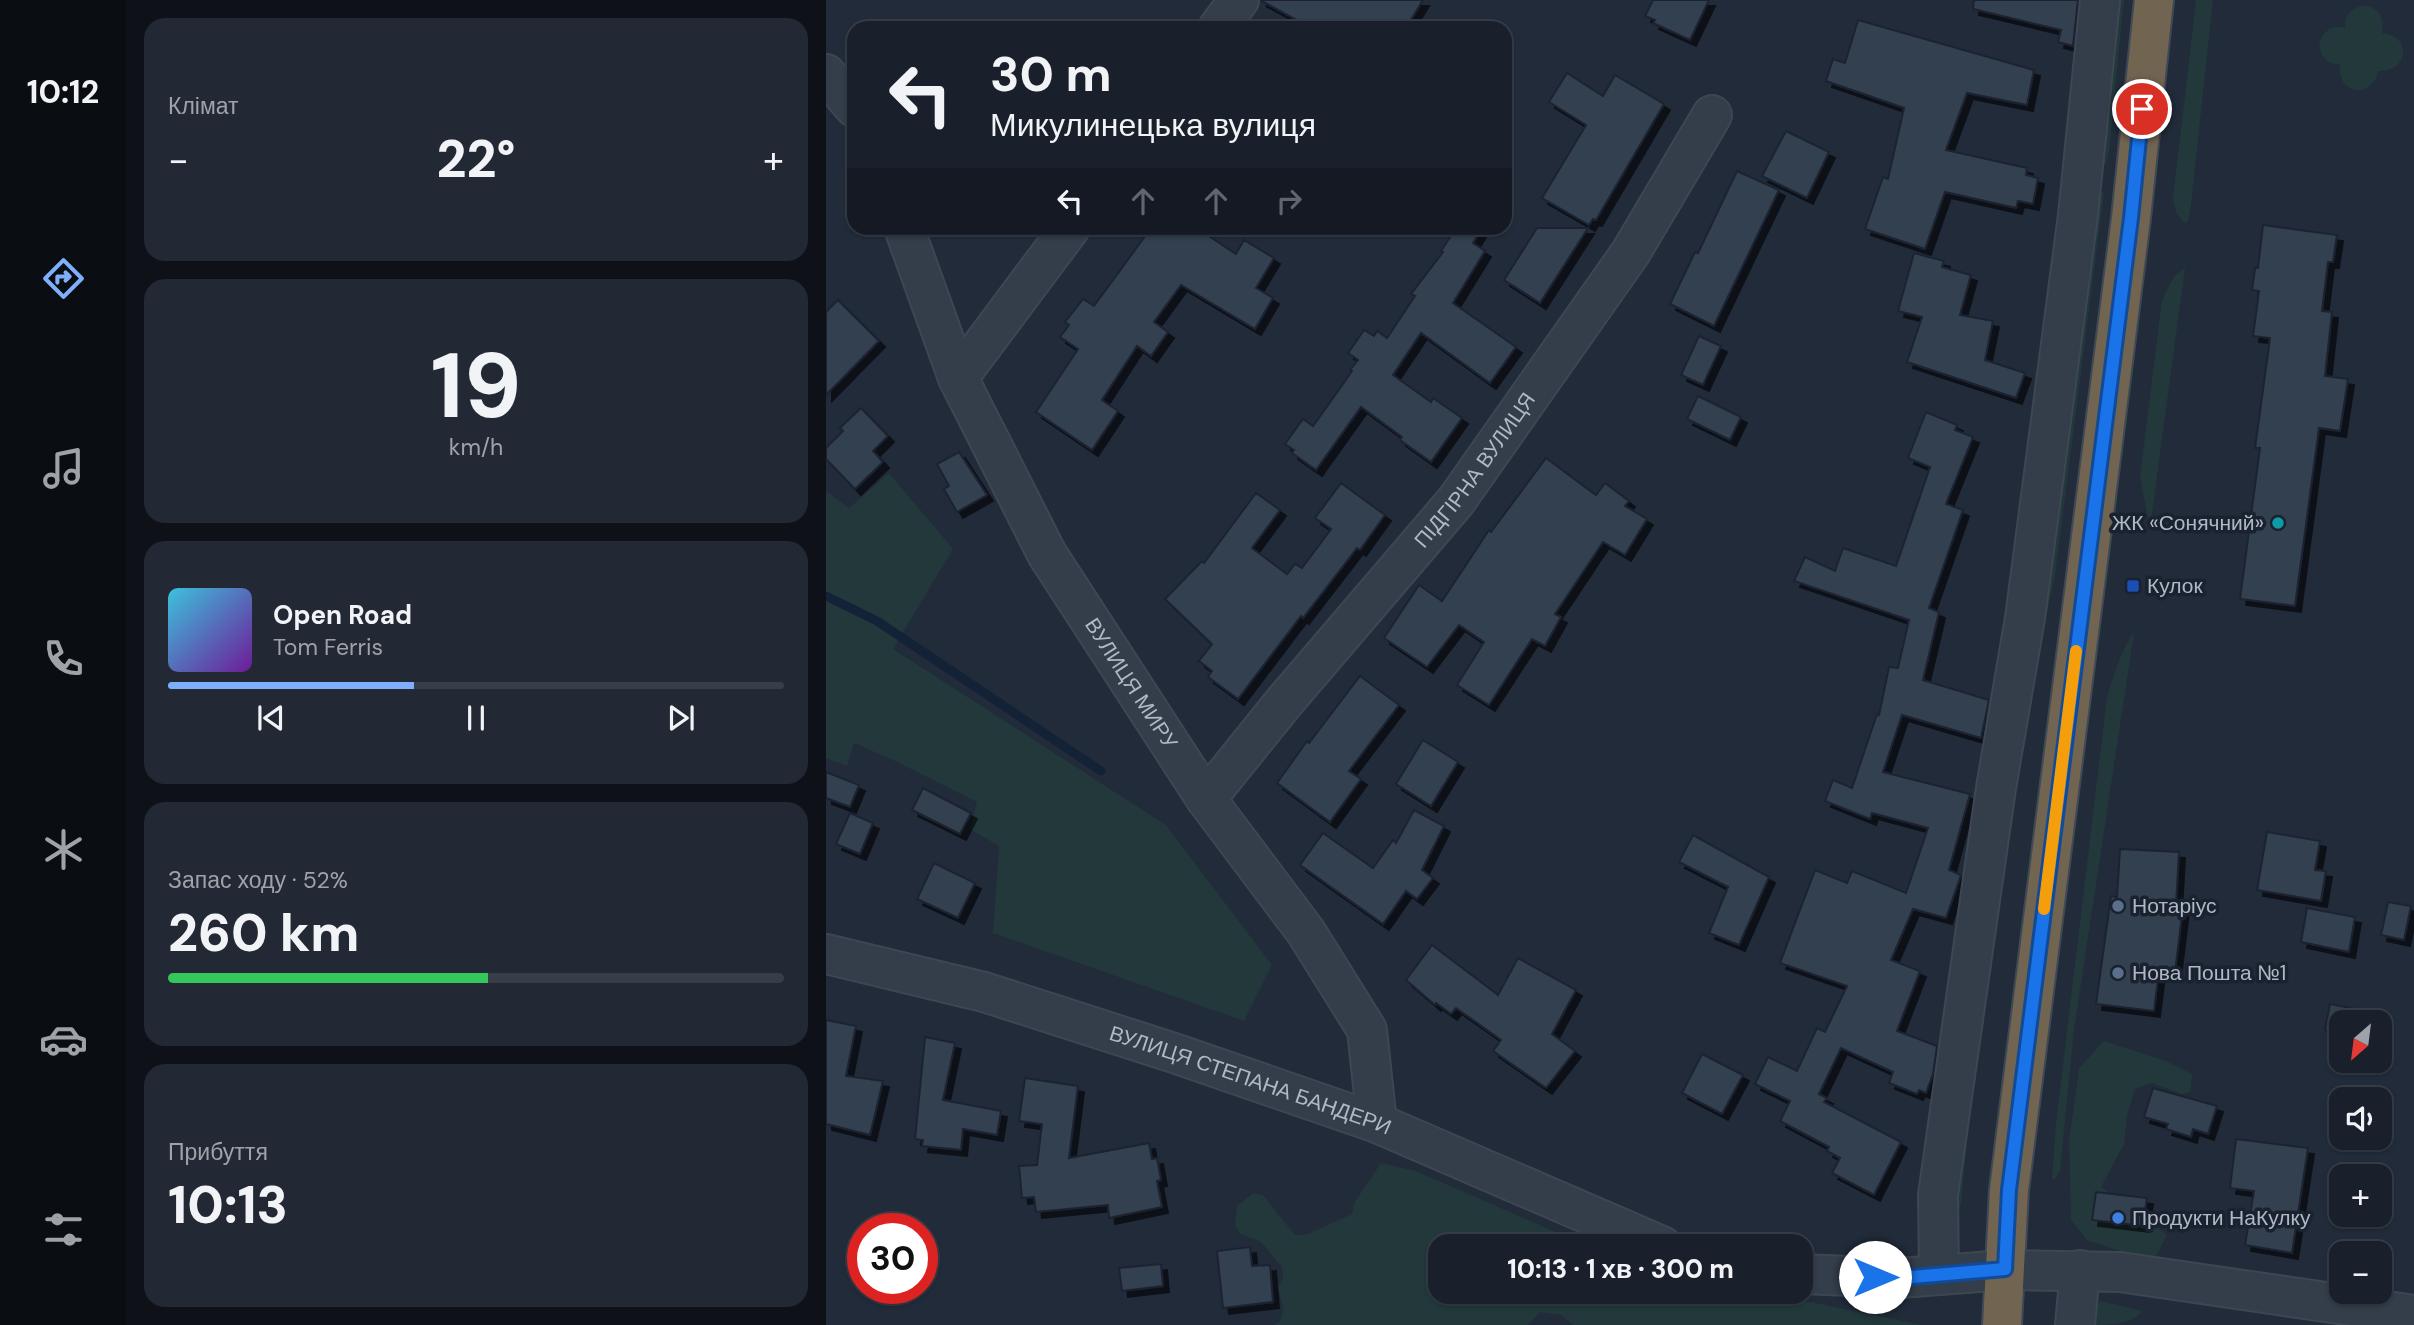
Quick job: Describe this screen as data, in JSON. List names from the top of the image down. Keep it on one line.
{"streets":{"street":["ПІДГІРНА ВУЛИЦЯ","ВУЛИЦЯ МИРУ","ВУЛИЦЯ СТЕПАНА БАНДЕРИ"]},"crossings":[["ПІДГІРНА ВУЛИЦЯ","ВУЛИЦЯ МИРУ"],["ВУЛИЦЯ МИРУ","ВУЛИЦЯ СТЕПАНА БАНДЕРИ"]],"places":{"other":["ЖК «Сонячний»","Нотаріус","Нова Пошта №1","Продукти НаКулку"],"transit":["Кулок"]},"north":"bottom left","page":{"tabs":"10:12","tile":["Клімат",["19","km/h"],["Запас ходу · 52%","260 km"],["Прибуття","10:13"]],"turn":["30 m","Микулинецька вулиця"],"heat":["−","22°","+"],"song":["Open Road","Tom Ferris"],"map_buttons":["+","−"],"limit":"30","trip":"10:13 · 1 хв · 300 m"}}
